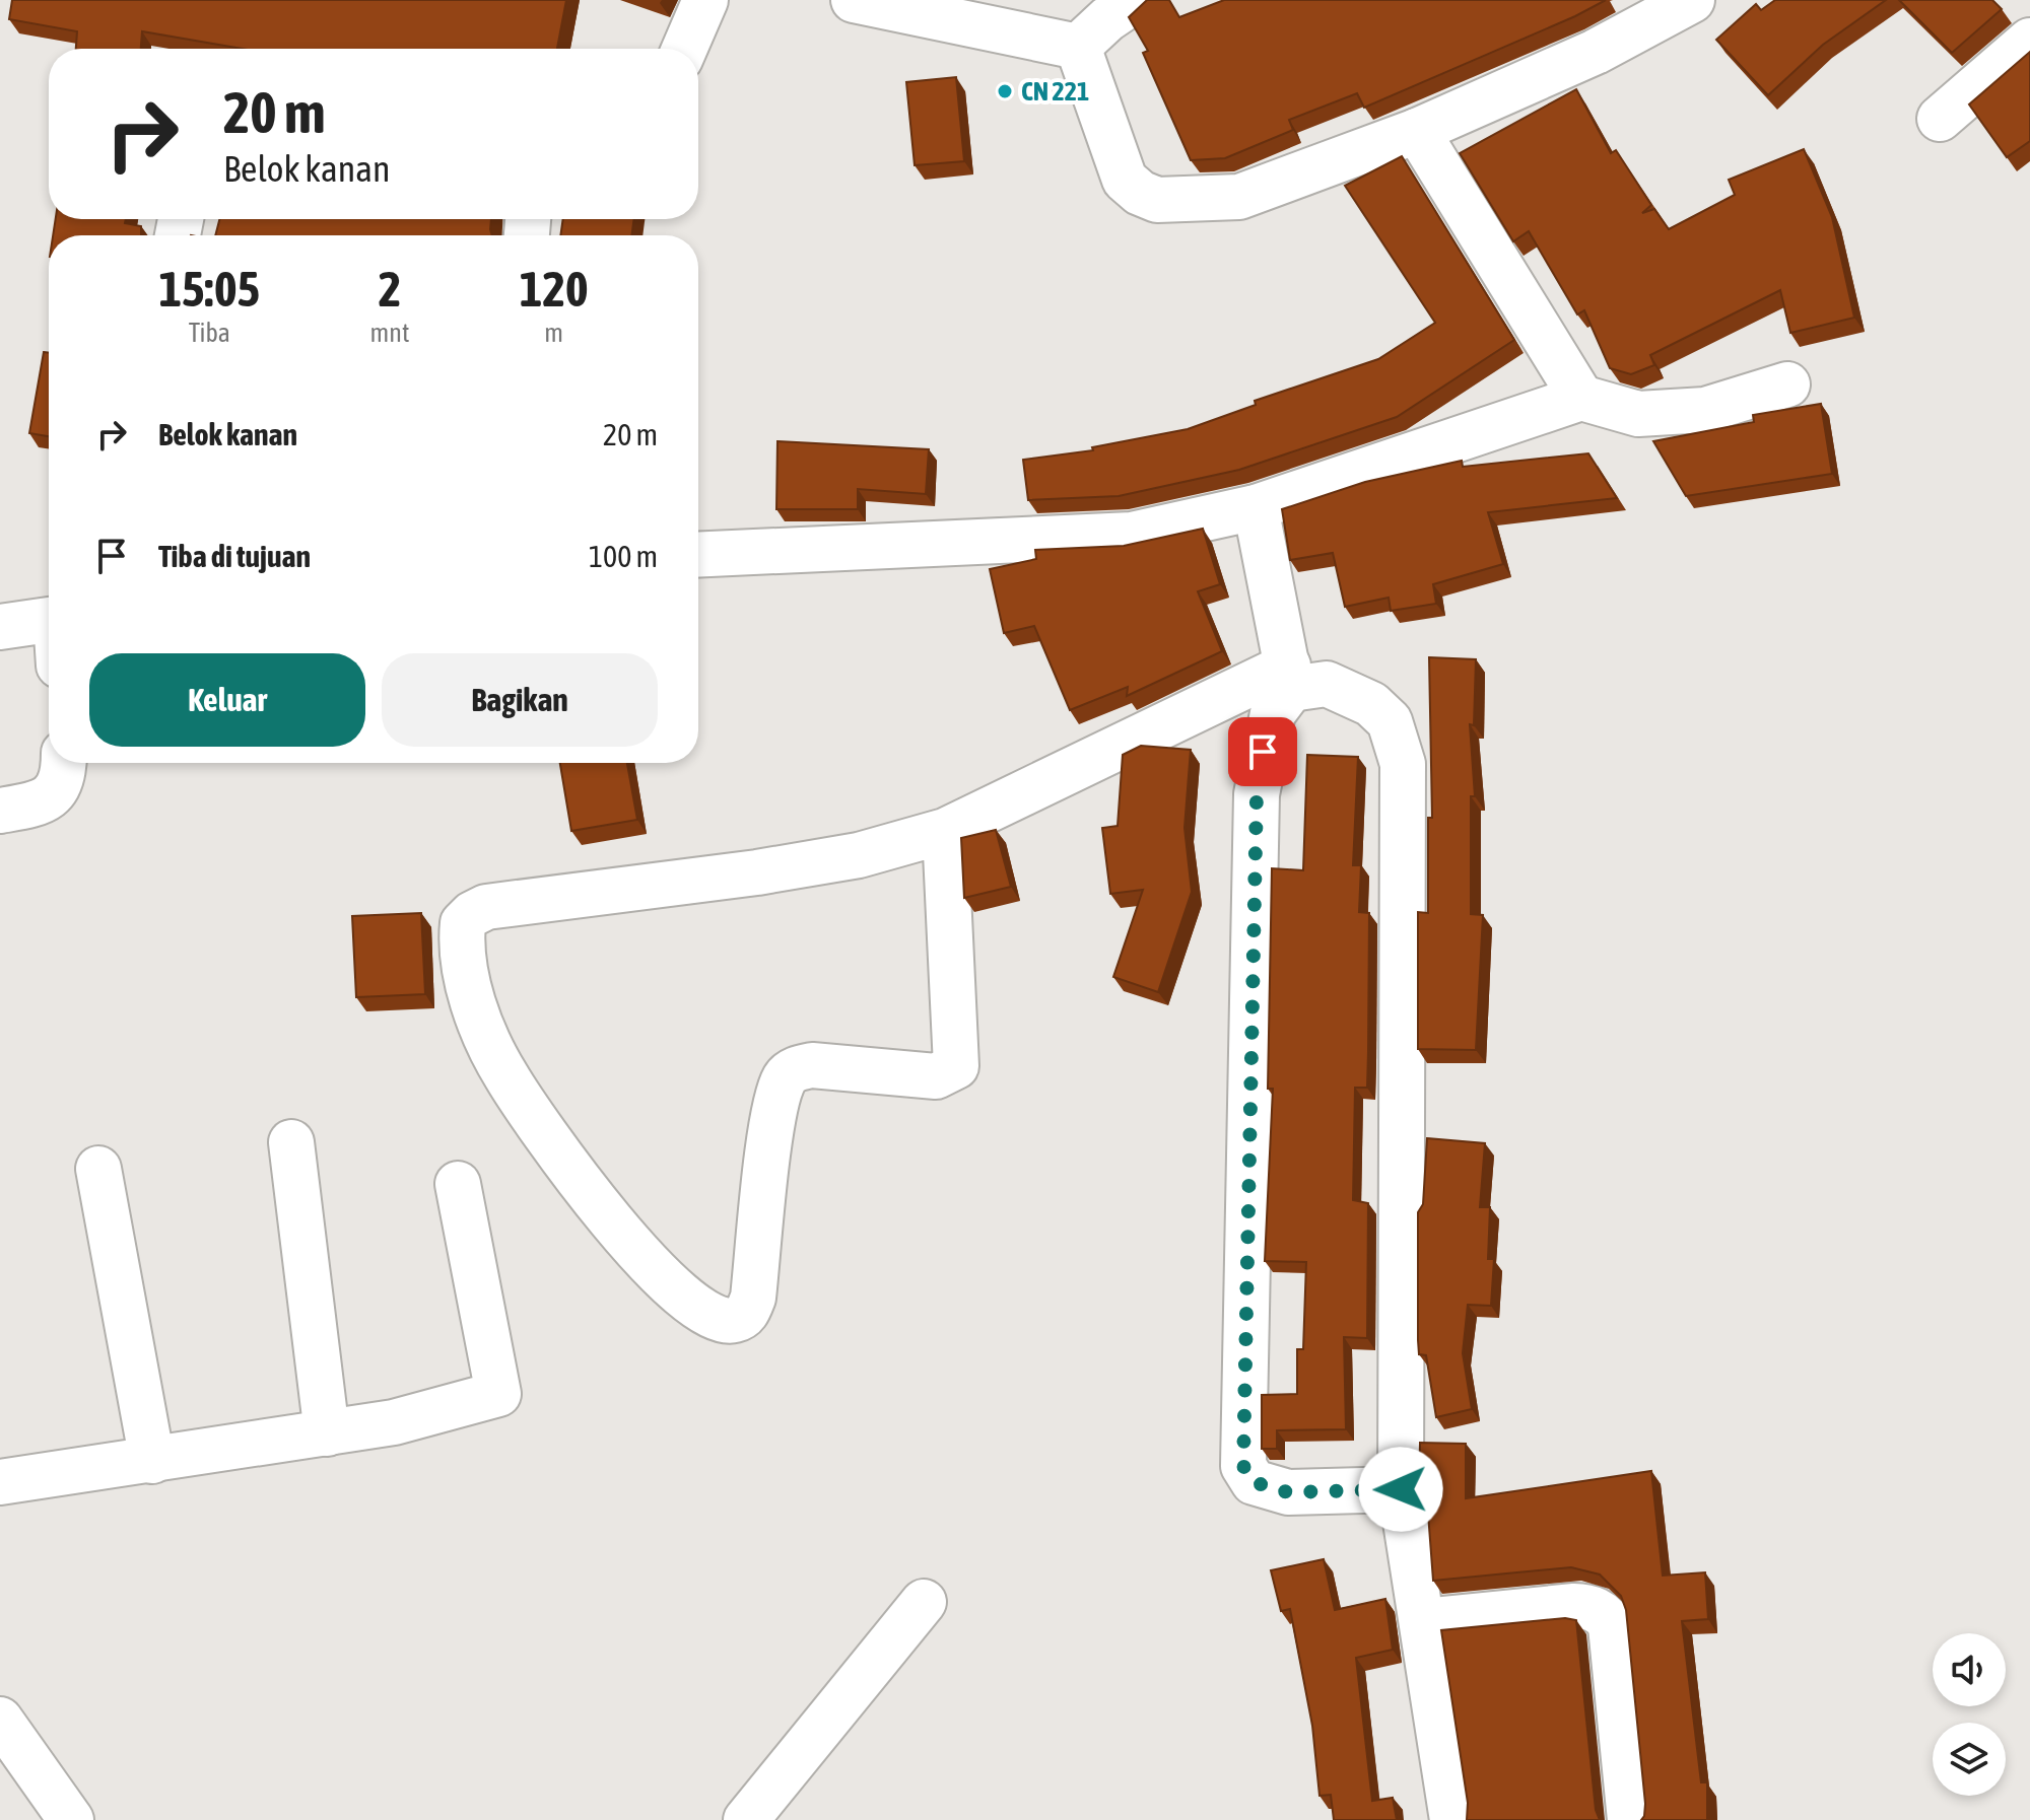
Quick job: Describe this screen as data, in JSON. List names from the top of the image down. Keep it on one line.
{"places":["CN 221"],"page":{"turn":["20 m","Belok kanan"],"eta":["15:05","Tiba","2","mnt","120","m"],"list":[{"name":"Belok kanan","value":"20 m"},{"name":"Tiba di tujuan","value":"100 m"}],"buttons":["Keluar","Bagikan"]}}
